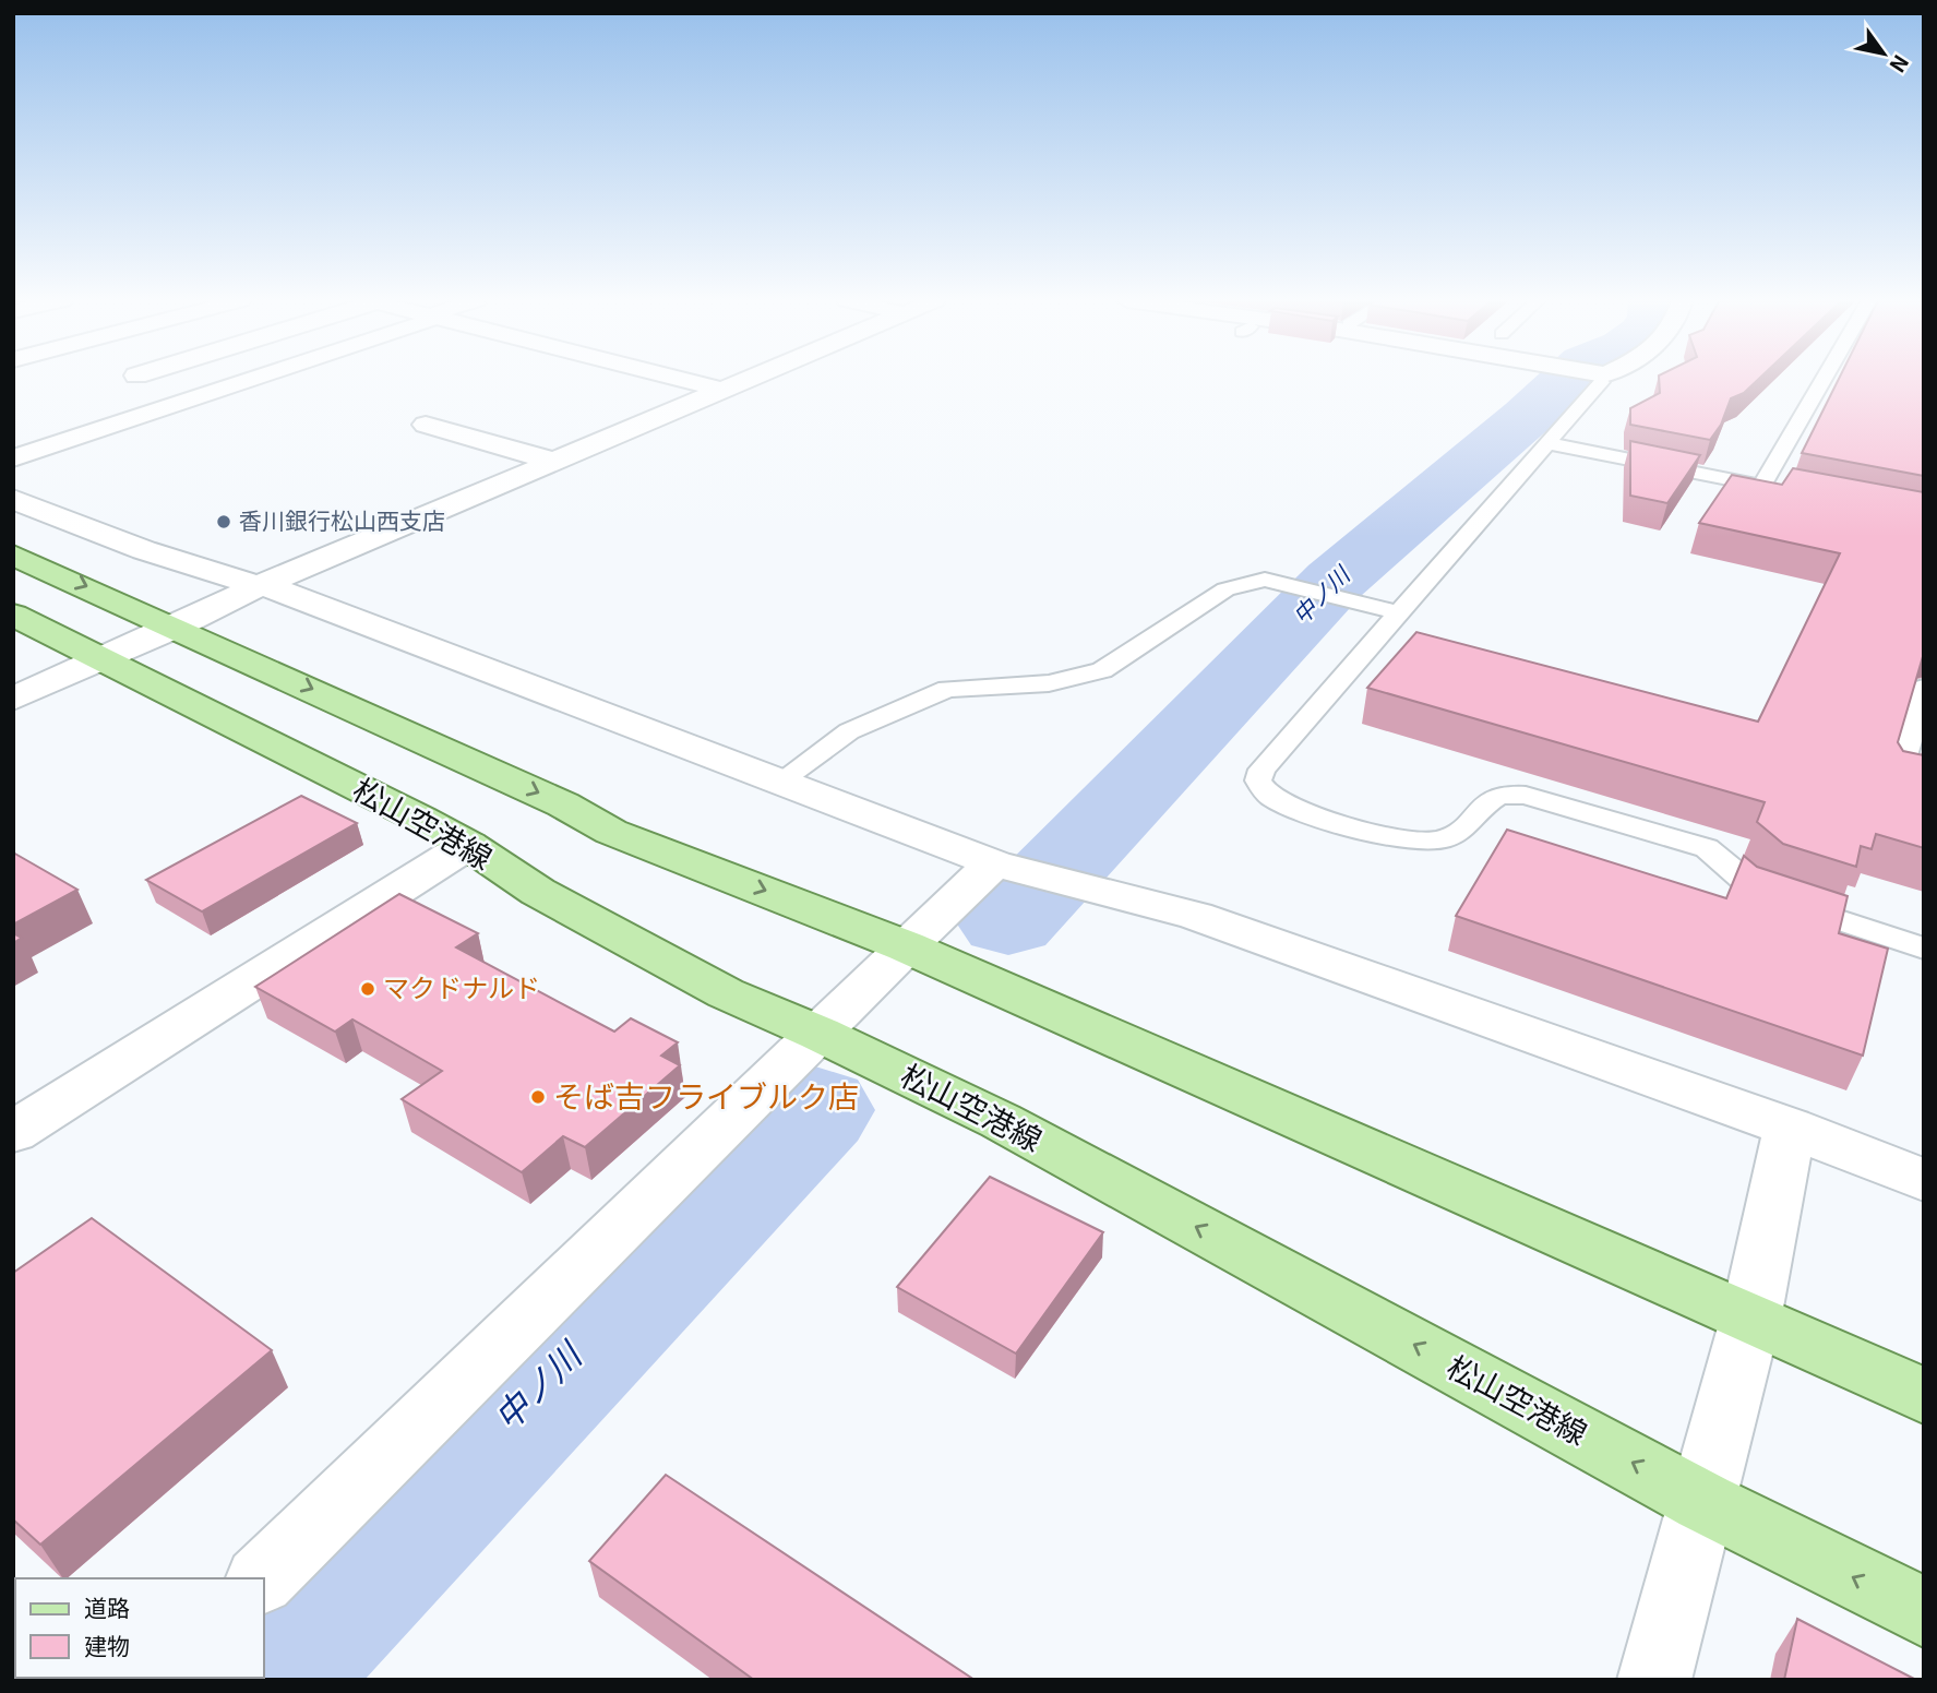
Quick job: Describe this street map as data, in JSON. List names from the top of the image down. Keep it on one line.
{"streets":{"main road":["松山空港線"]},"water":["中ノ川"],"places":["香川銀行松山西支店","マクドナルド","そば吉フライブルク店"],"legend":["道路","建物"],"north":"bottom right"}
